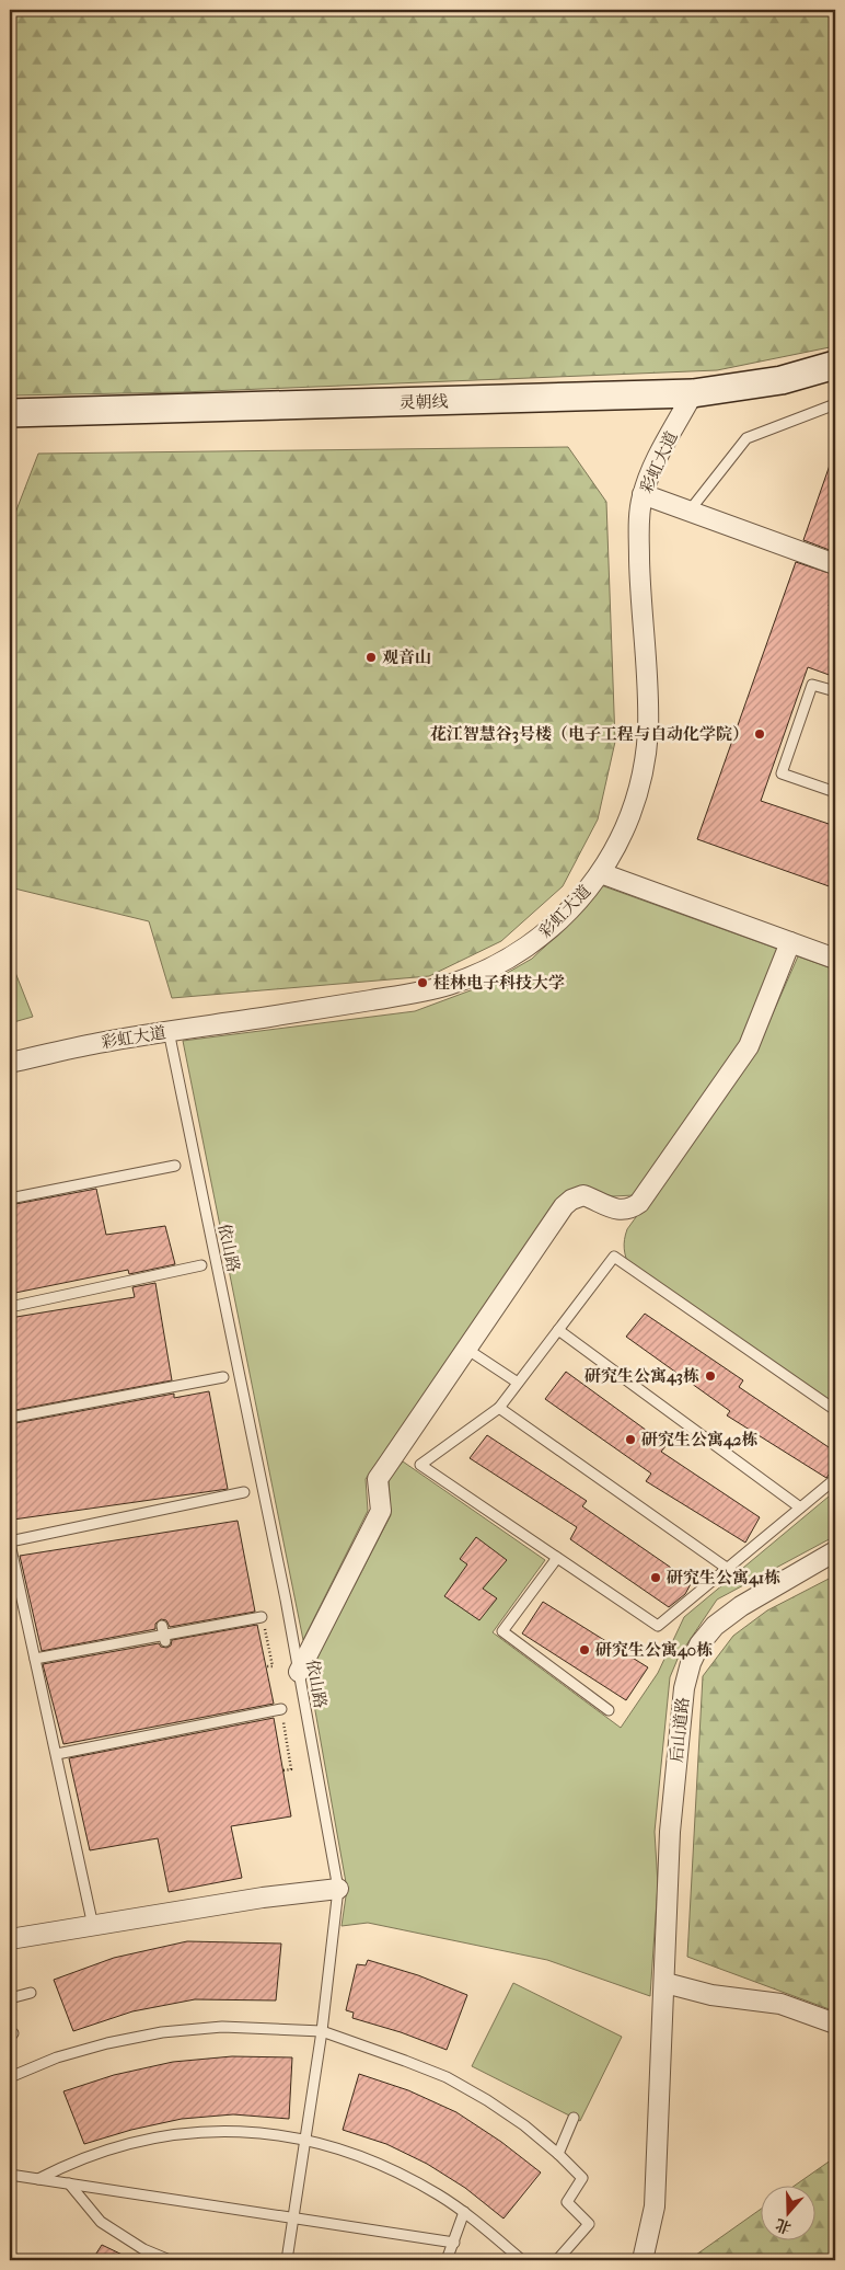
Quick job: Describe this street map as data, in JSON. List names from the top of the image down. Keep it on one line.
{"streets":{"main road":["灵朝线"],"street":["彩虹大道","后山道路"],"lane":["依山路"]},"crossings":[["灵朝线","彩虹大道"],["彩虹大道","依山路"]],"places":["观音山","花江智慧谷3号楼（电子工程与自动化学院）","桂林电子科技大学","研究生公寓43栋","研究生公寓42栋","研究生公寓41栋","研究生公寓40栋"],"north":"bottom"}
